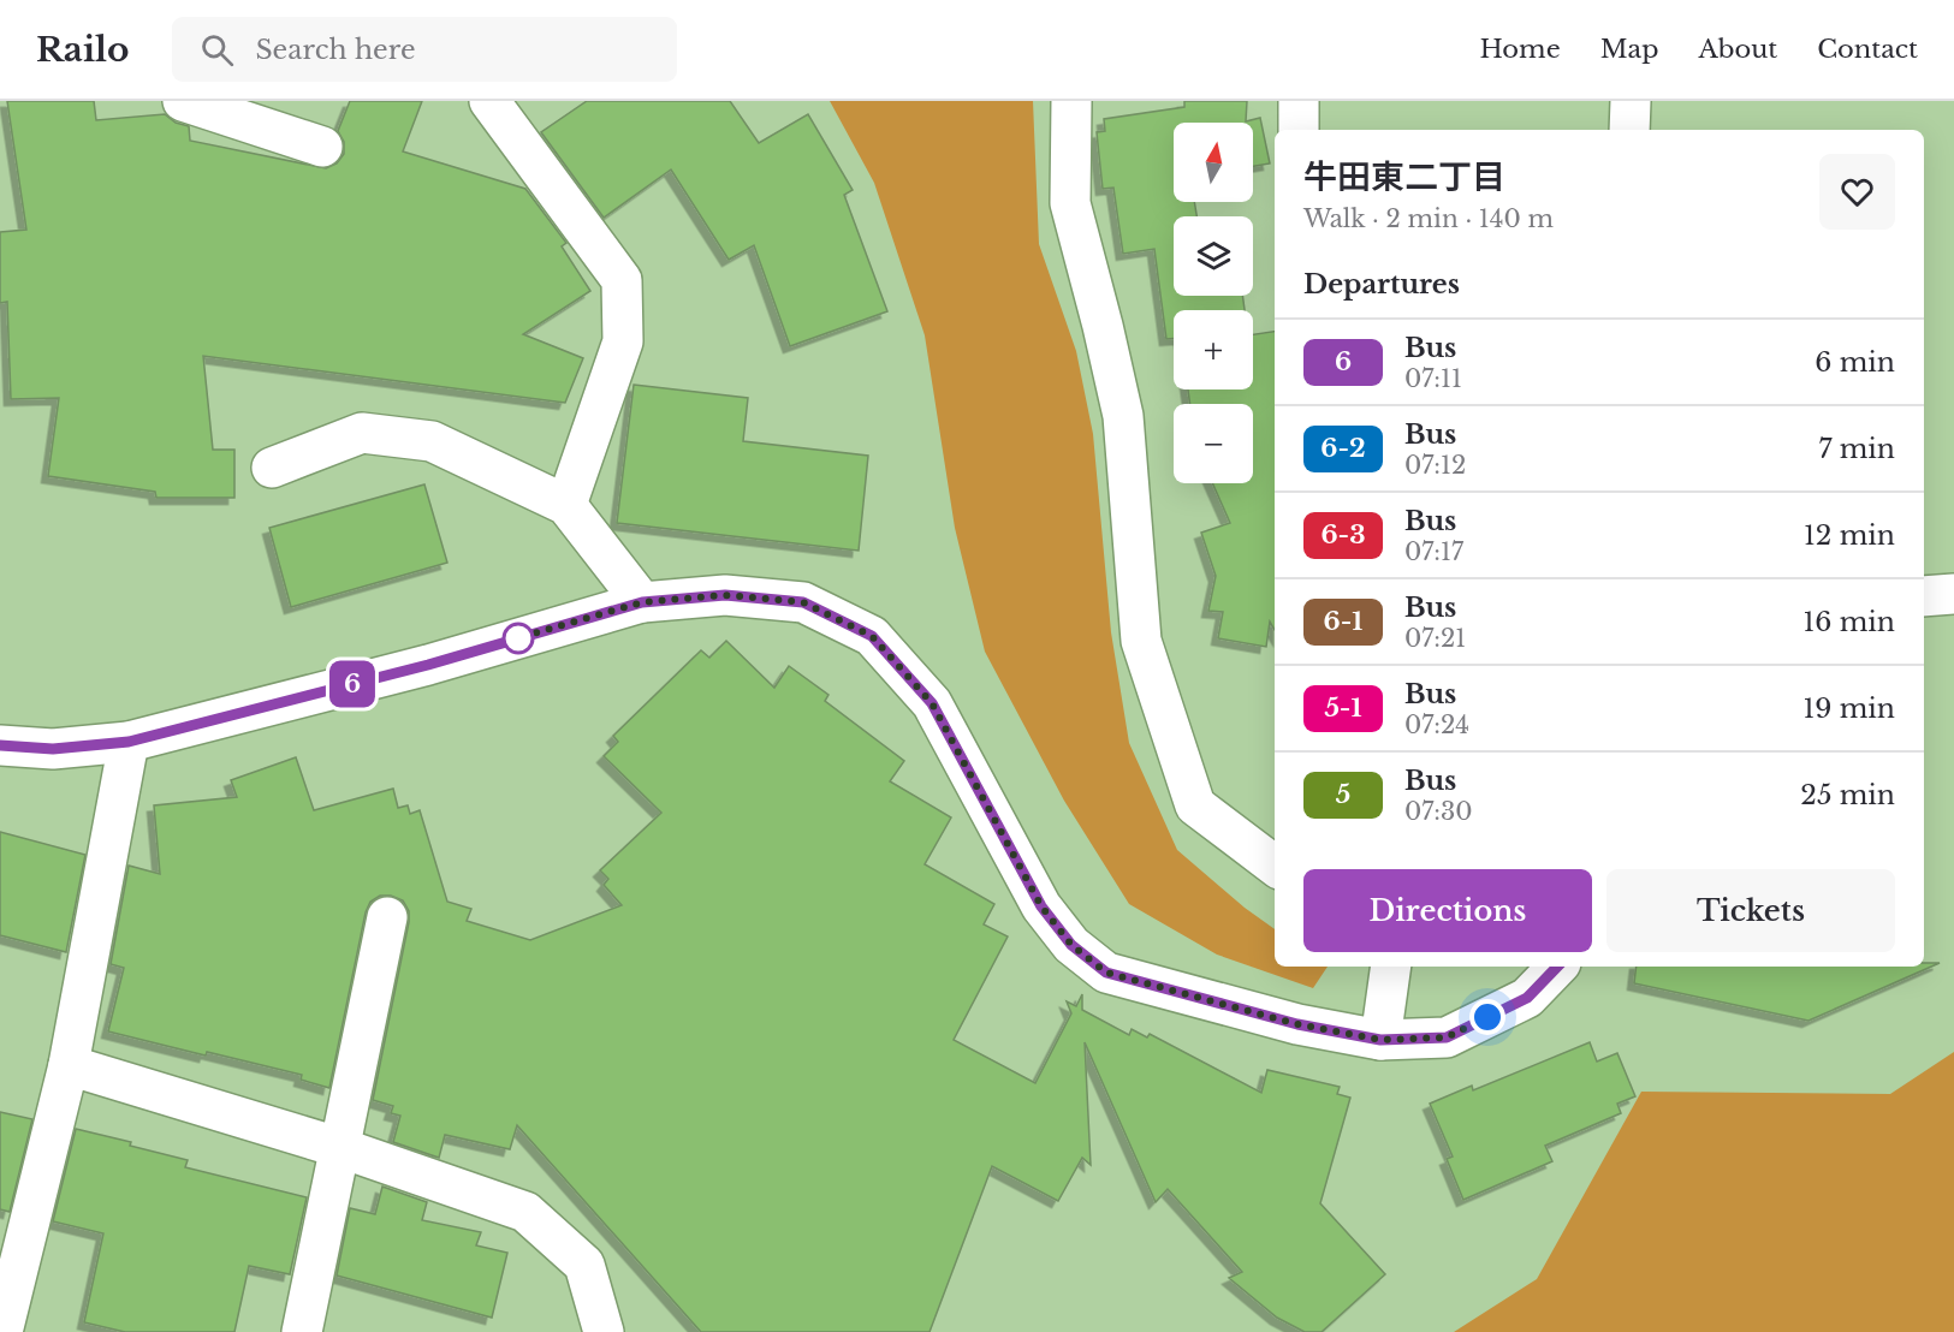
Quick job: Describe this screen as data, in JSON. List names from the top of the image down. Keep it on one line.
{"lines":["bus line 6"],"north":"top","page":{"header":"Railo","search":"Search here","nav":["Home","Map","About","Contact"],"on_map":"6","map_buttons":["+","−"],"heading":[["牛田東二丁目","Walk · 2 min · 140 m"],"Departures"],"list":[{"mark":"6","name":"Bus","note":"07:11","value":"6 min"},{"mark":"6-2","name":"Bus","note":"07:12","value":"7 min"},{"mark":"6-3","name":"Bus","note":"07:17","value":"12 min"},{"mark":"6-1","name":"Bus","note":"07:21","value":"16 min"},{"mark":"5-1","name":"Bus","note":"07:24","value":"19 min"},{"mark":"5","name":"Bus","note":"07:30","value":"25 min"}],"buttons":["Directions","Tickets"]}}
